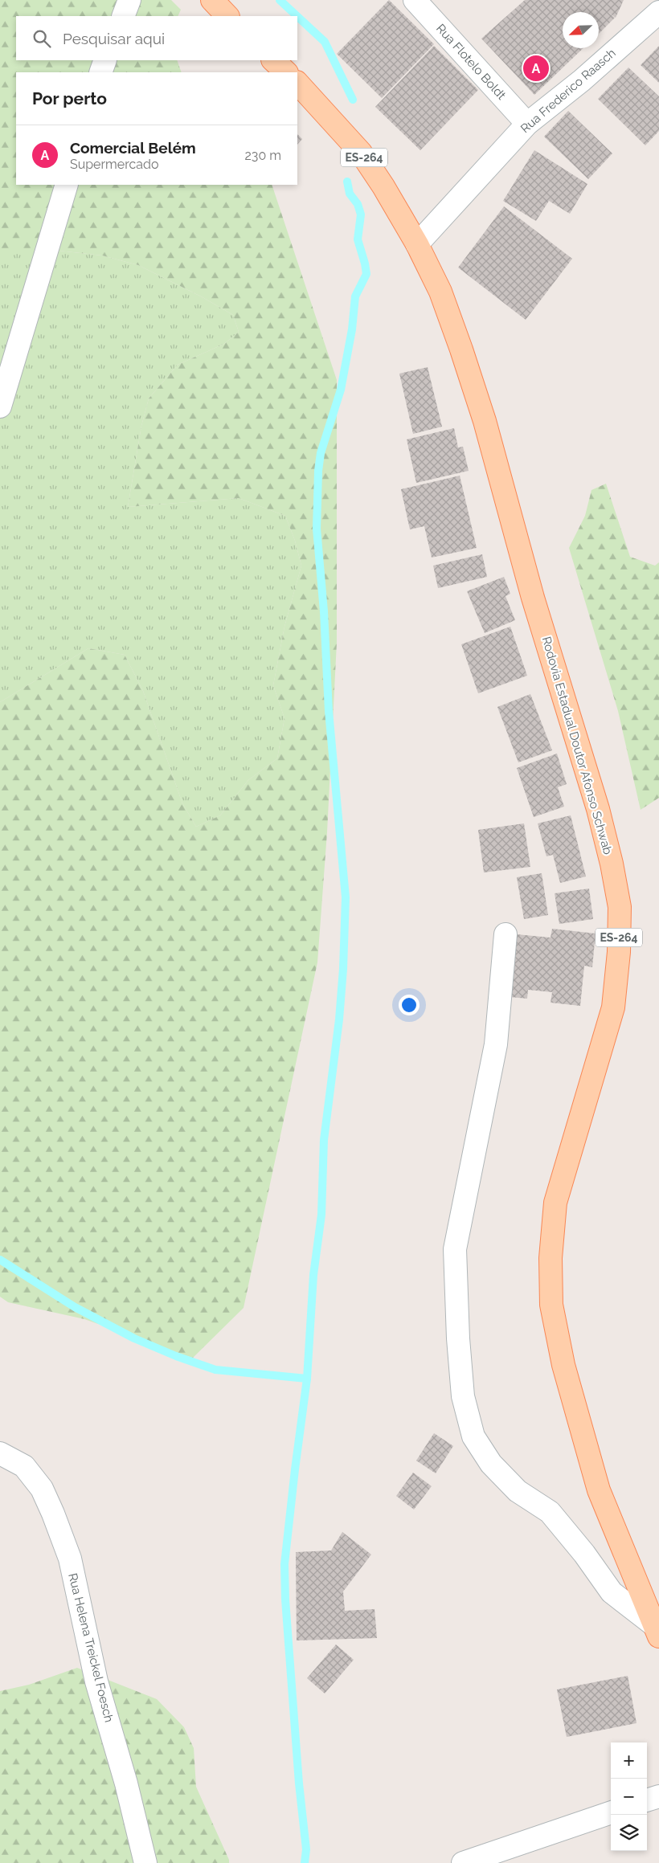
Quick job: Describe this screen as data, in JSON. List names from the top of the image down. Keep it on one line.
{"streets":{"main road":["ES-264","Rodovia Estadual Doutor Afonso Schwab"],"street":["Rua Flotelo Boldt","Rua Frederico Raasch","Rua Helena Treickel Foesch"]},"crossings":[["Rua Flotelo Boldt","Rua Frederico Raasch"],["Rua Frederico Raasch","Rodovia Estadual Doutor Afonso Schwab"]],"north":"bottom left","page":{"search":"Pesquisar aqui","pins":"A","heading":"Por perto","list":[{"mark":"A","name":"Comercial Belém","note":"Supermercado","value":"230 m"}],"map_buttons":["+","−"]}}
